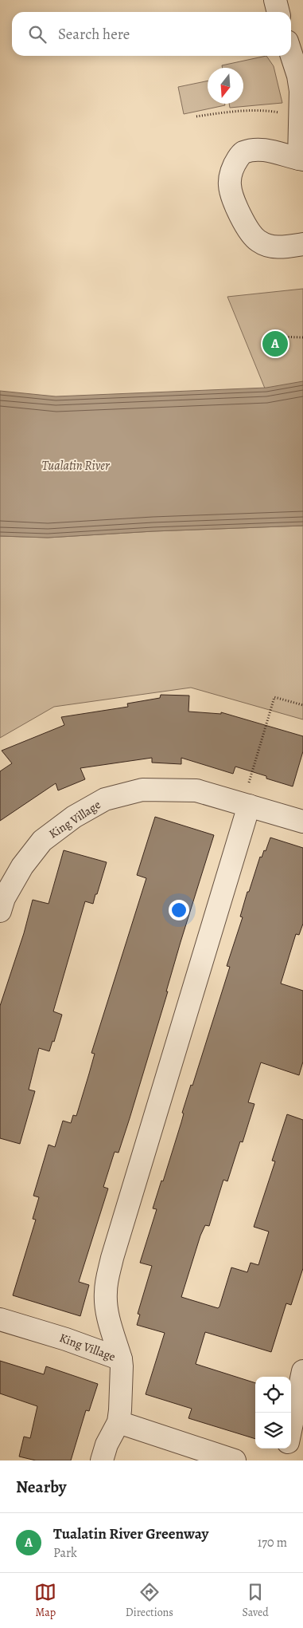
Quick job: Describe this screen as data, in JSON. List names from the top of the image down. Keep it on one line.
{"streets":{"street":["King Village"]},"water":["Tualatin River"],"north":"bottom","page":{"search":"Search here","pins":"A","heading":"Nearby","list":[{"mark":"A","name":"Tualatin River Greenway","note":"Park","value":"170 m"}],"nav":["Map","Directions","Saved"]}}
